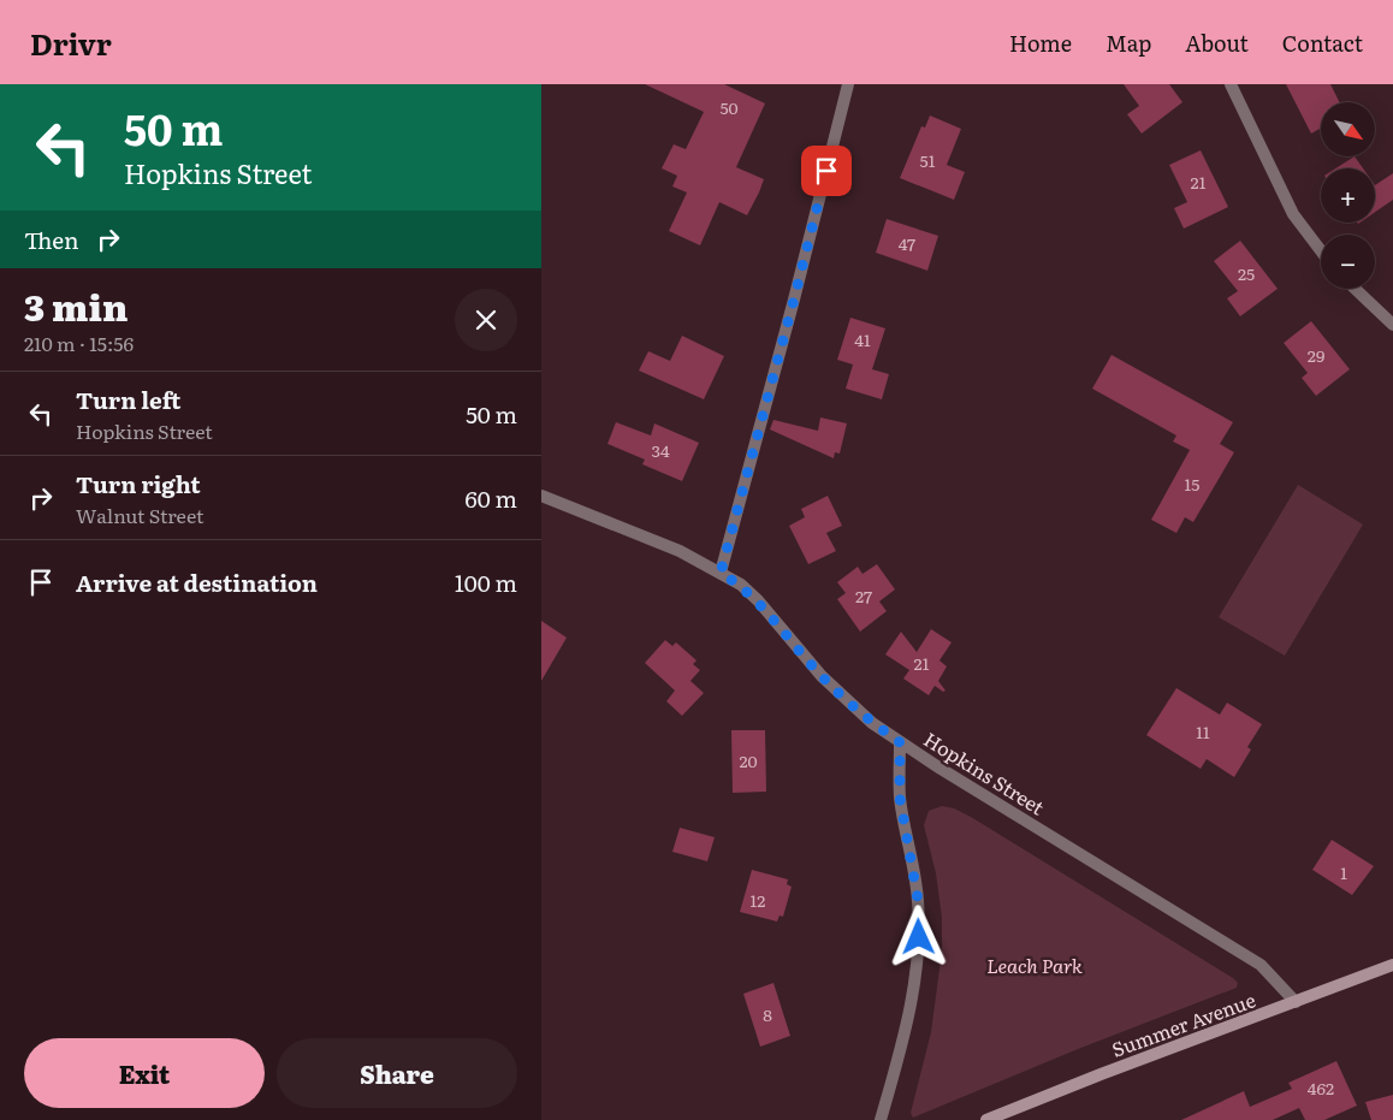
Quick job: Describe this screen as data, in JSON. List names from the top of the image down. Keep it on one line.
{"streets":{"street":["Hopkins Street","Summer Avenue"]},"crossings":[["Hopkins Street","Summer Avenue"]],"parks":["Leach Park"],"house_numbers":["50","51","21","47","25","41","29","34","15","27","21","11","20","1","12","8","462"],"north":"bottom right","page":{"header":"Drivr","nav":["Home","Map","About","Contact"],"turn":["50 m","Hopkins Street"],"map_buttons":["+","−"],"then":"Then","heading":["3 min","210 m · 15:56"],"list":[{"name":"Turn left","note":"Hopkins Street","value":"50 m"},{"name":"Turn right","note":"Walnut Street","value":"60 m"},{"name":"Arrive at destination","value":"100 m"}],"buttons":["Exit","Share"]}}
